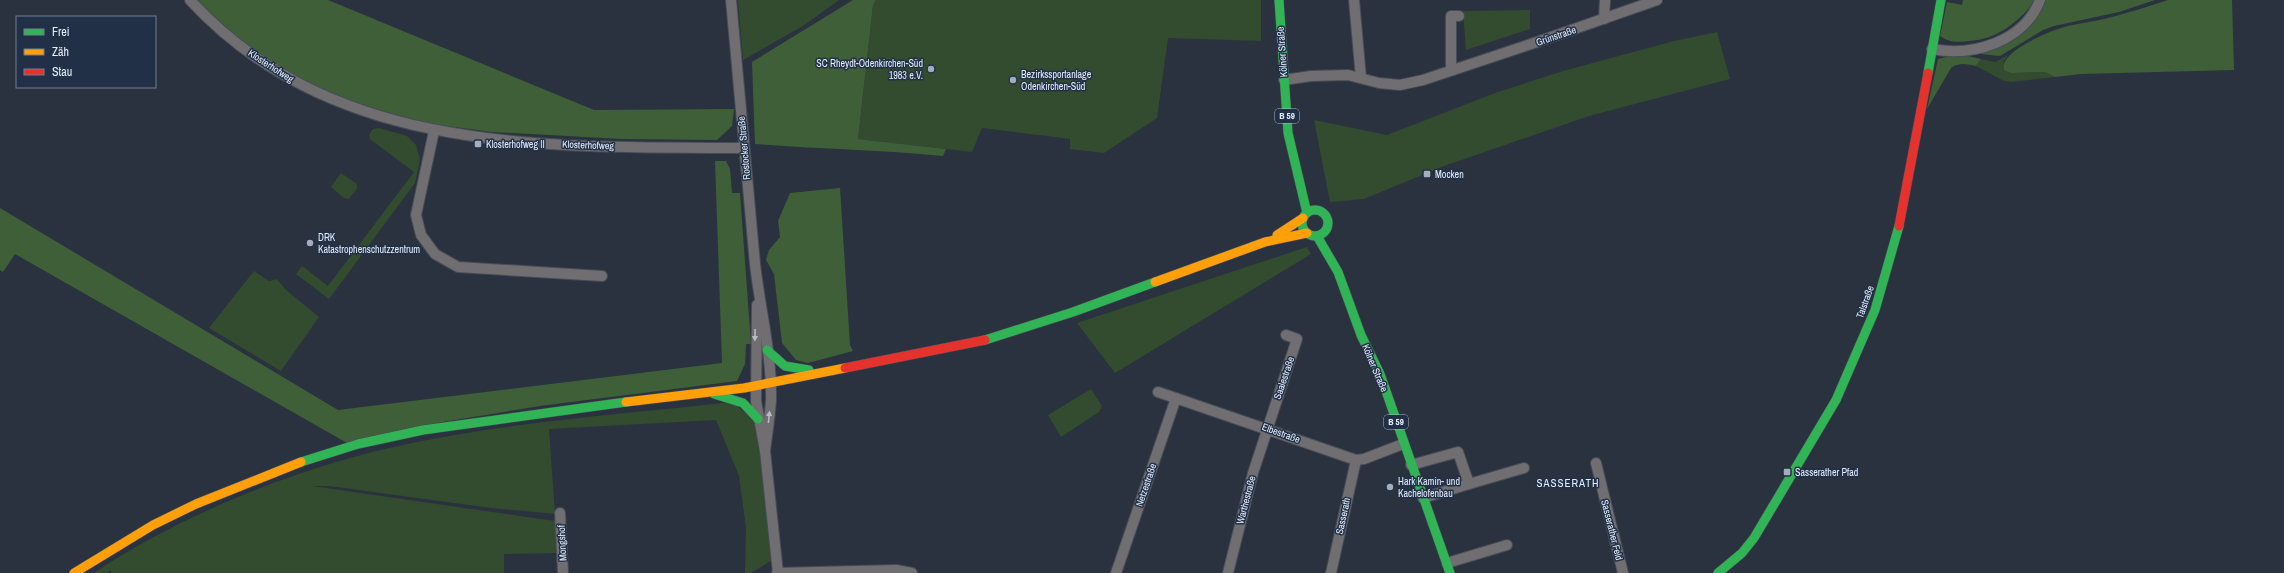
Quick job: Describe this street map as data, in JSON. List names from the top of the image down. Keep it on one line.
{"streets":{"main road":["Kölner Straße","B 59","Talstraße"],"street":["Grünstraße","Klosterhofweg","Rostocker Straße","Saalestraße","Elbestraße","Netzestraße","Warthestraße","Sasserath","Sasserather Feld","Mongshof"]},"crossings":[["Grünstraße","Kölner Straße"],["Klosterhofweg","Rostocker Straße"],["Saalestraße","Elbestraße"],["Saalestraße","Warthestraße"],["Elbestraße","Netzestraße"],["Elbestraße","Warthestraße"],["Elbestraße","Sasserath"]],"districts":["SASSERATH"],"places":{"other":["SC Rheydt-Odenkirchen-Süd 1983 e.V.","Bezirkssportanlage Odenkirchen-Süd","DRK Katastrophenschutzzentrum","Hark Kamin- und Kachelofenbau"],"transit":["Klosterhofweg II","Mocken","Sasserather Pfad"]},"legend":["Frei","Zäh","Stau"]}
